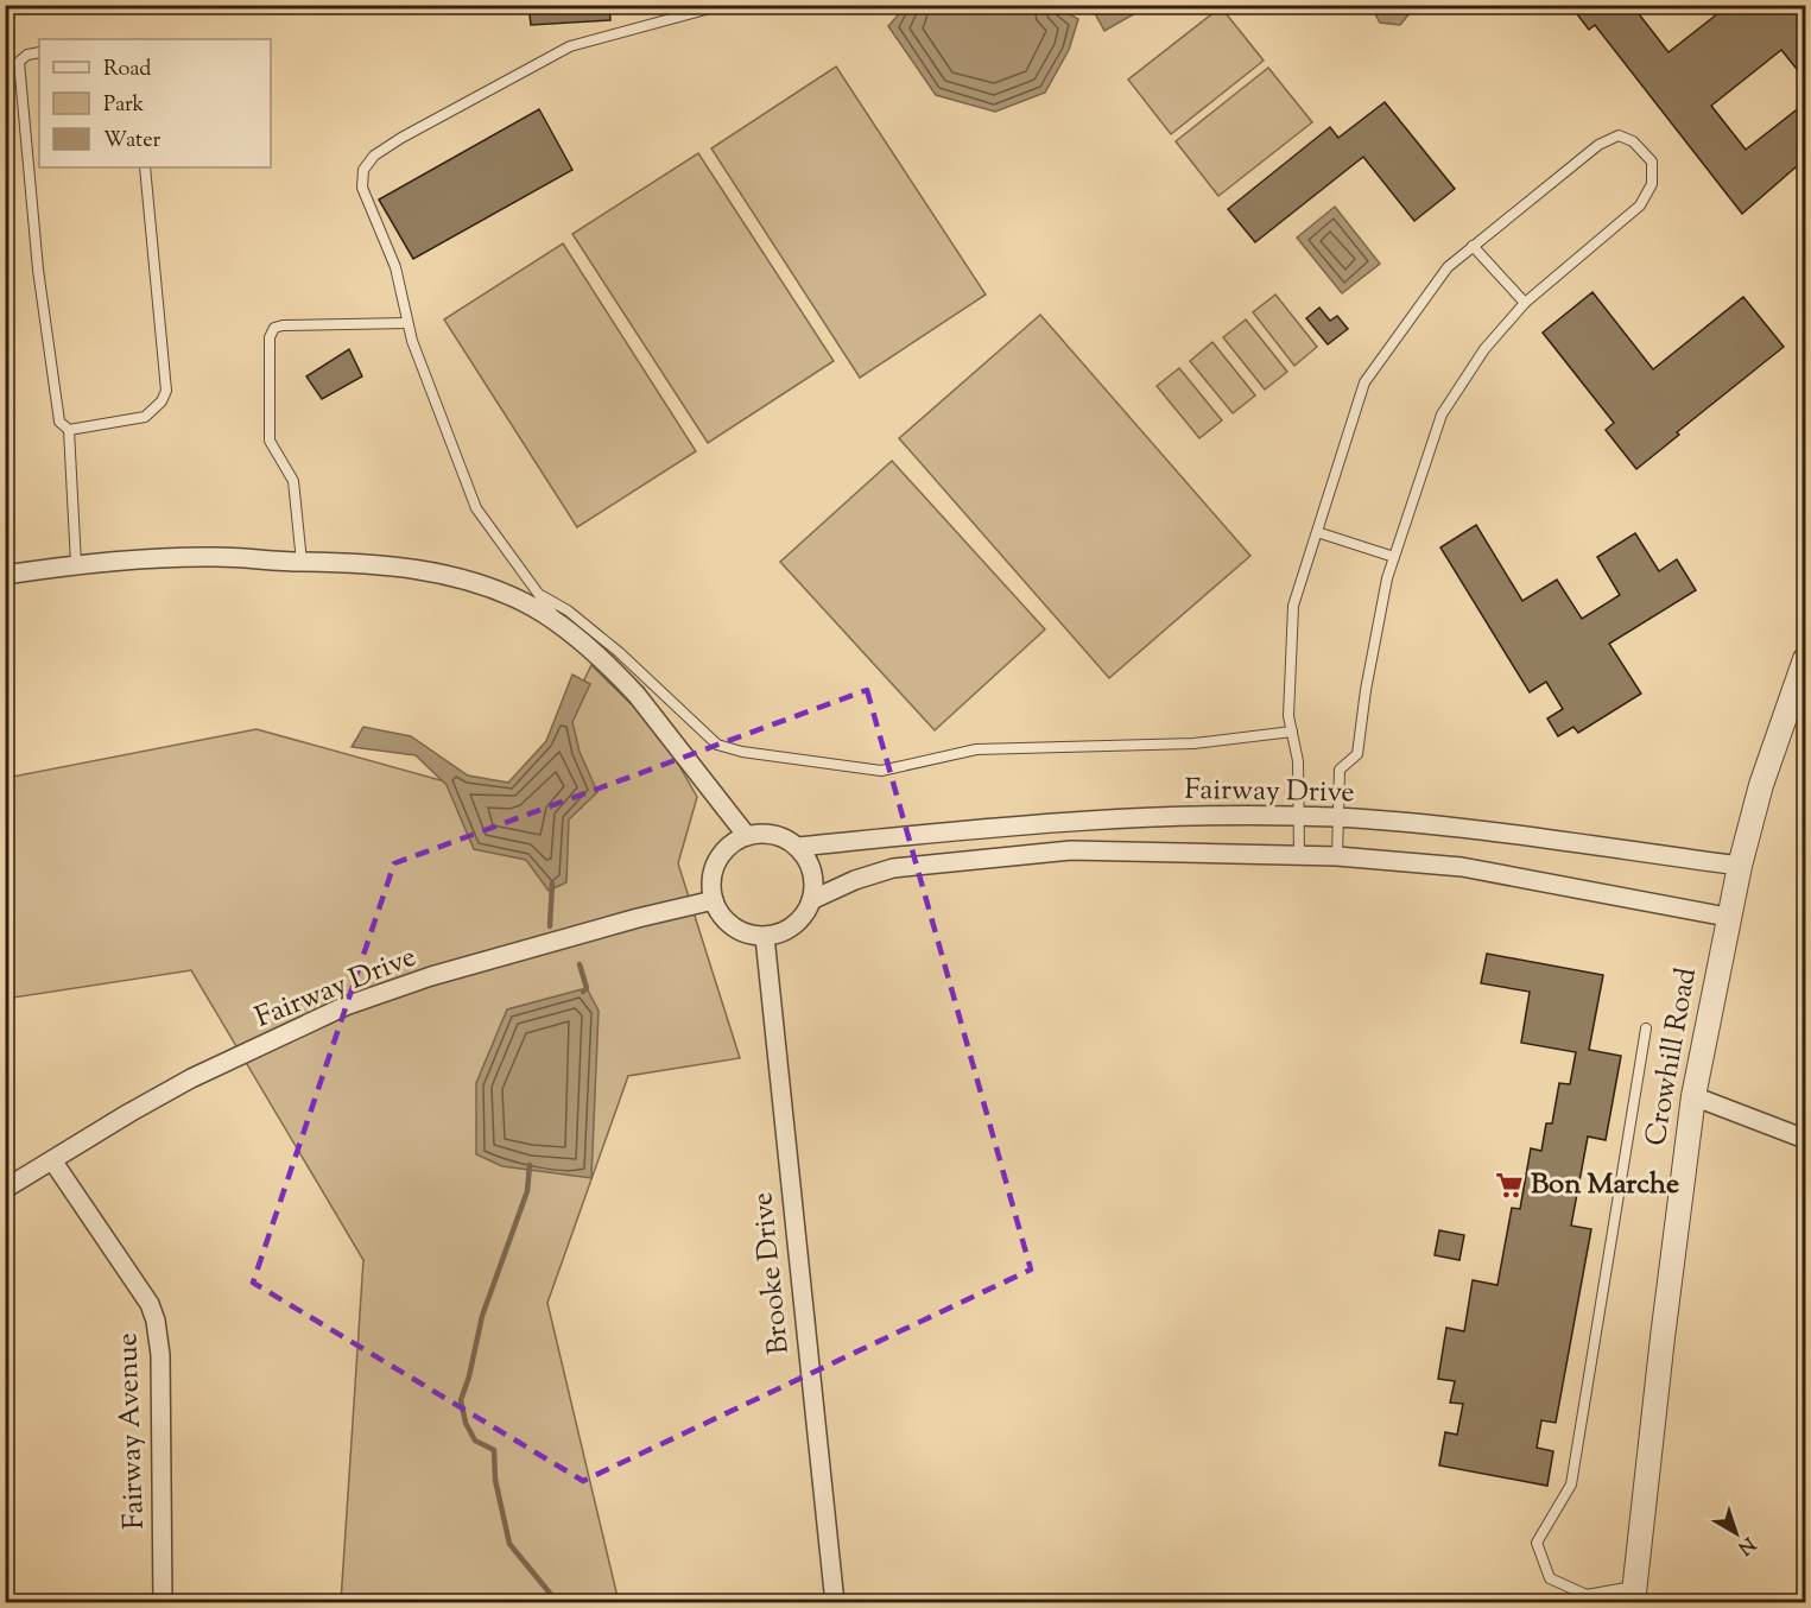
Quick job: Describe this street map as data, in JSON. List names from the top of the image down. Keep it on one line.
{"streets":{"street":["Fairway Drive","Crowhill Road","Brooke Drive","Fairway Avenue"]},"crossings":[["Fairway Drive","Crowhill Road"],["Fairway Drive","Brooke Drive"],["Fairway Drive","Fairway Avenue"]],"places":{"supermarket":["Bon Marche"]},"legend":["Road","Park","Water"],"north":"bottom right"}
